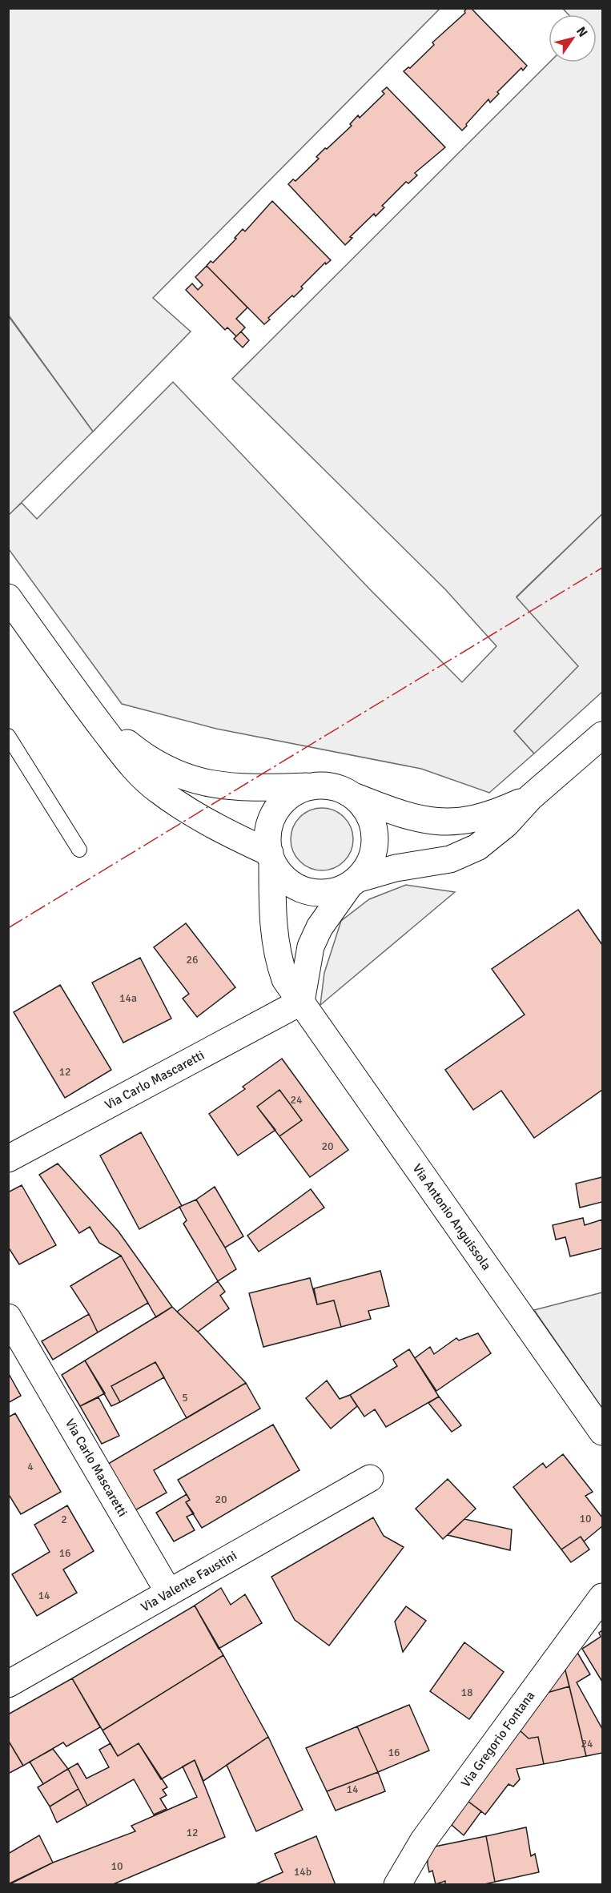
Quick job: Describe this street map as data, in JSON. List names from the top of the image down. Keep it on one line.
{"streets":{"street":["Via Carlo Mascaretti","Via Antonio Anguissola","Via Valente Faustini","Via Gregorio Fontana"]},"crossings":[["Via Carlo Mascaretti","Via Antonio Anguissola"],["Via Carlo Mascaretti","Via Valente Faustini"]],"house_numbers":["26","14a","12","24","20","5","4","20","10","2","16","14","18","24","16","14","12","10","14b"],"north":"top right"}
